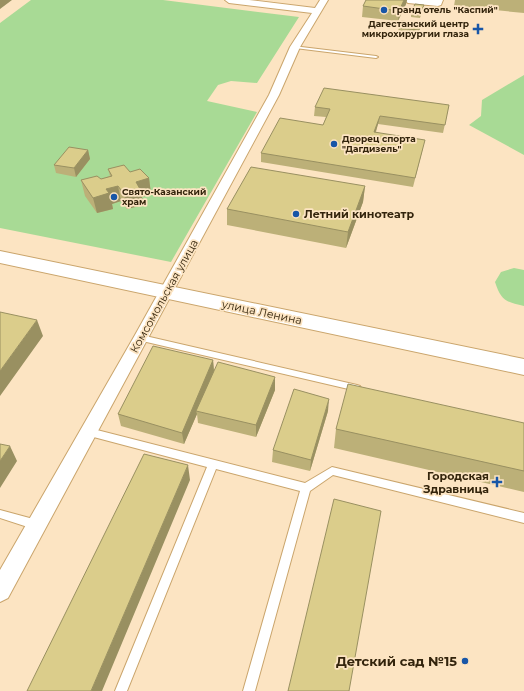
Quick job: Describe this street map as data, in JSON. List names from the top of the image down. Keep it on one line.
{"streets":{"street":["Комсомольская улица","улица Ленина"]},"crossings":[["Комсомольская улица","улица Ленина"]],"places":{"other":["Гранд отель \"Каспий\"","Дворец спорта \"Дагдизель\"","Свято-Казанский храм","Летний кинотеатр","Детский сад №15"],"health":["Дагестанский центр микрохирургии глаза","Городская Здравница"]}}
